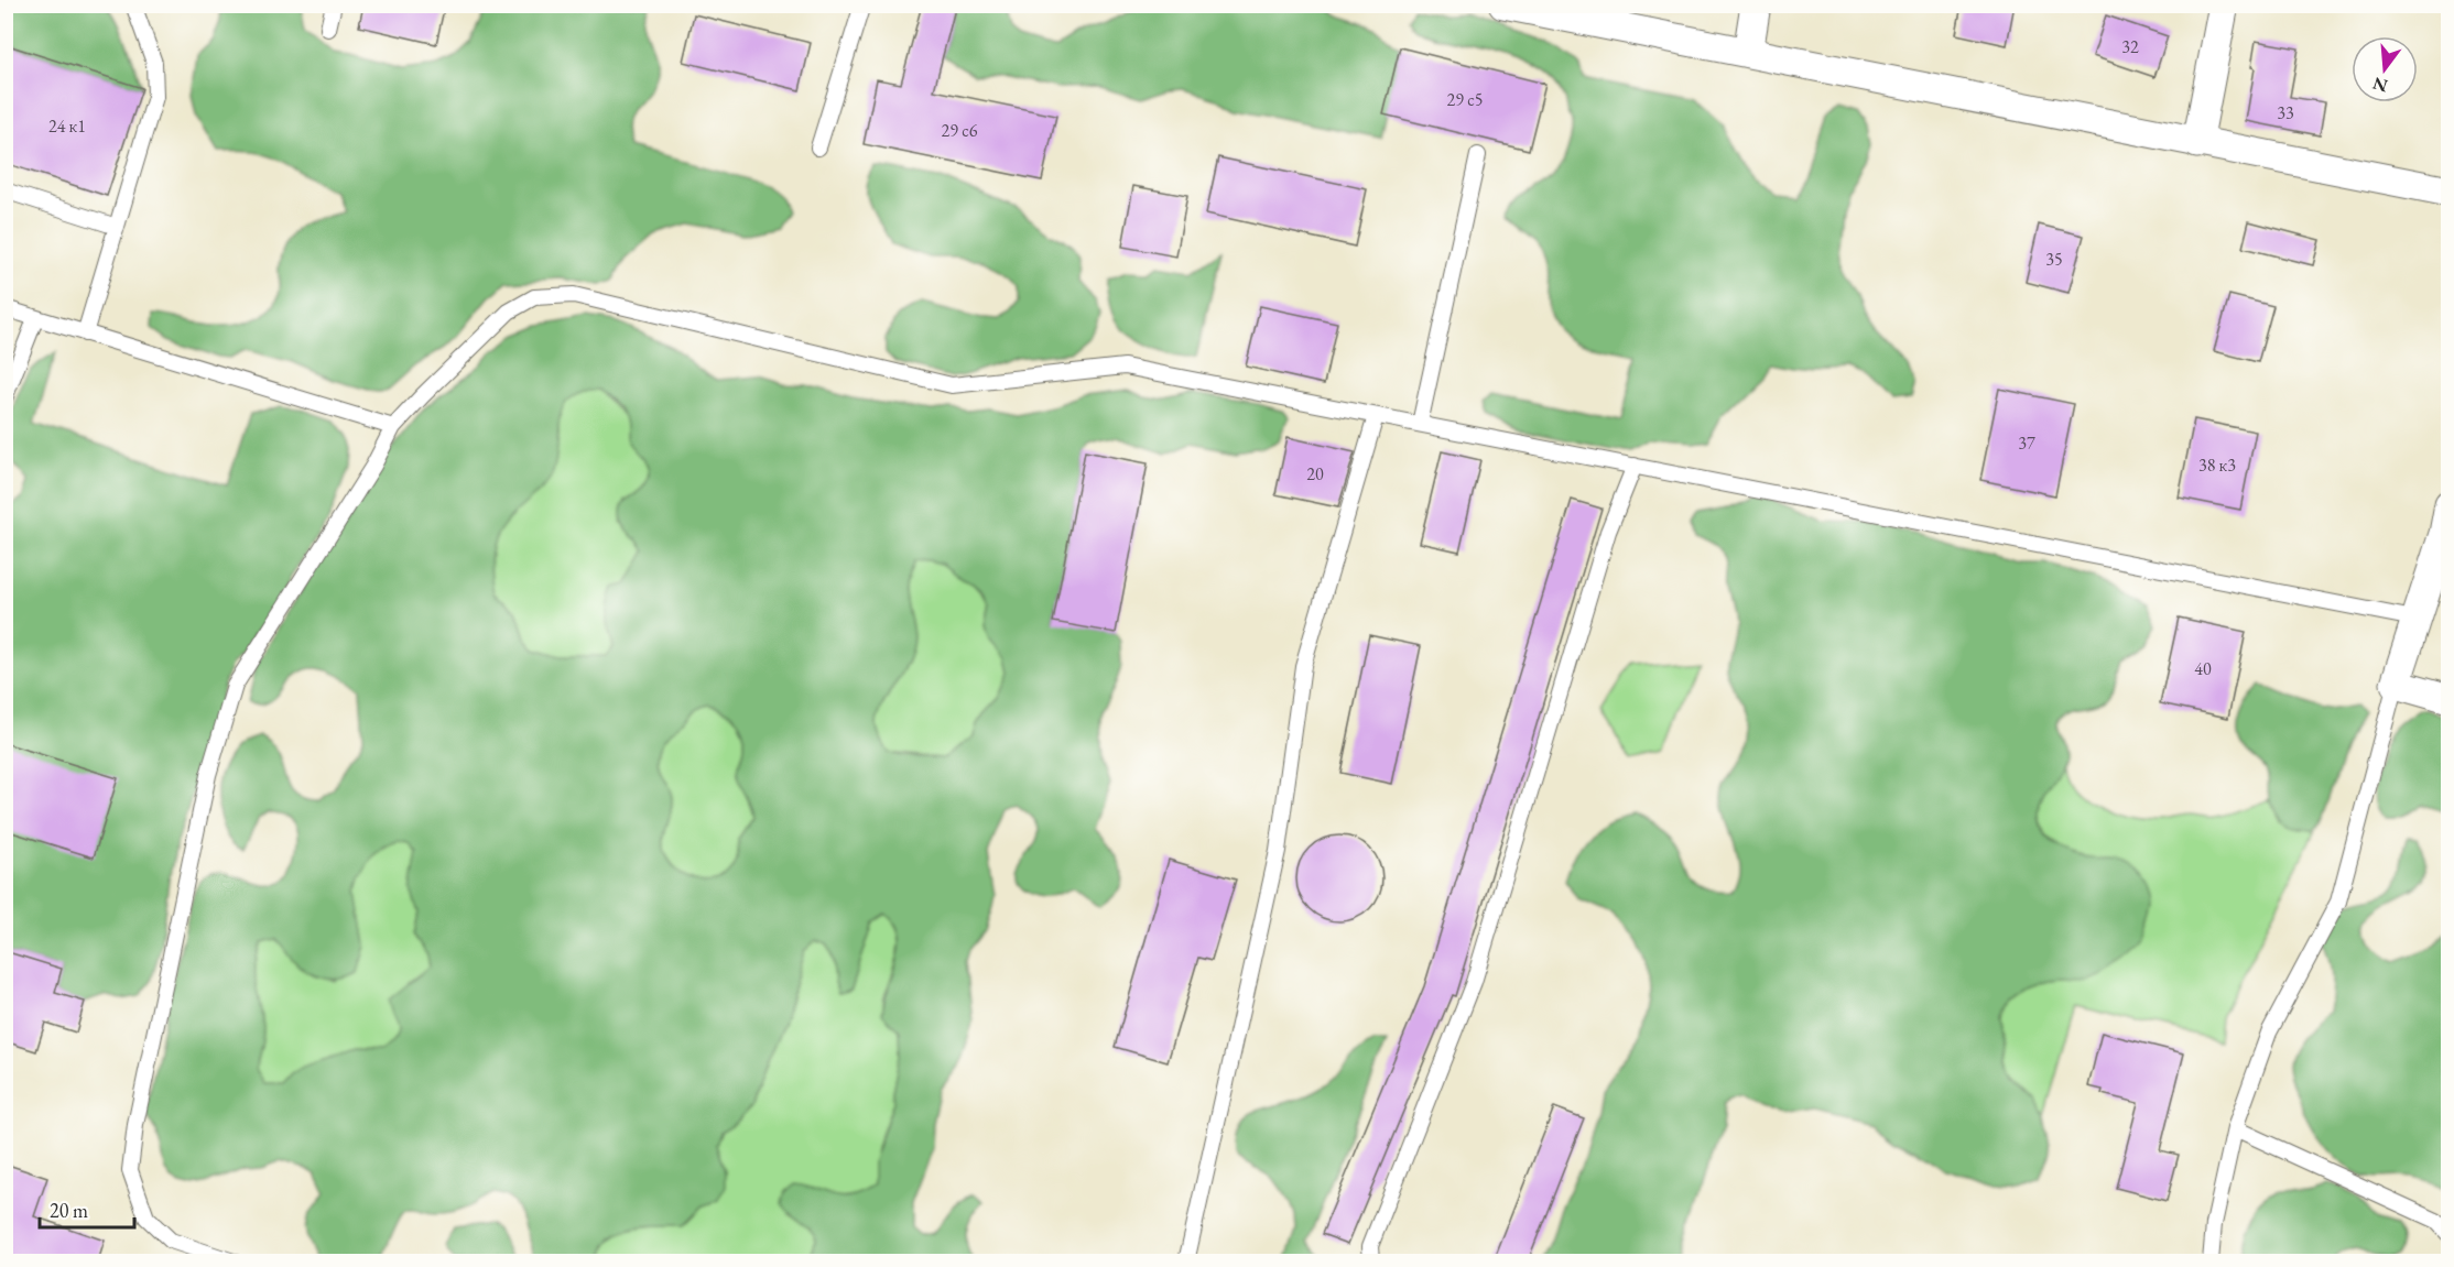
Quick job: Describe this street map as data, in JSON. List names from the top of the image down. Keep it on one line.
{"house_numbers":["32","29 с5","33","24 к1","29 с6","35","37","38 к3","20","40"],"scale_bar":"20 m","north":"bottom"}
